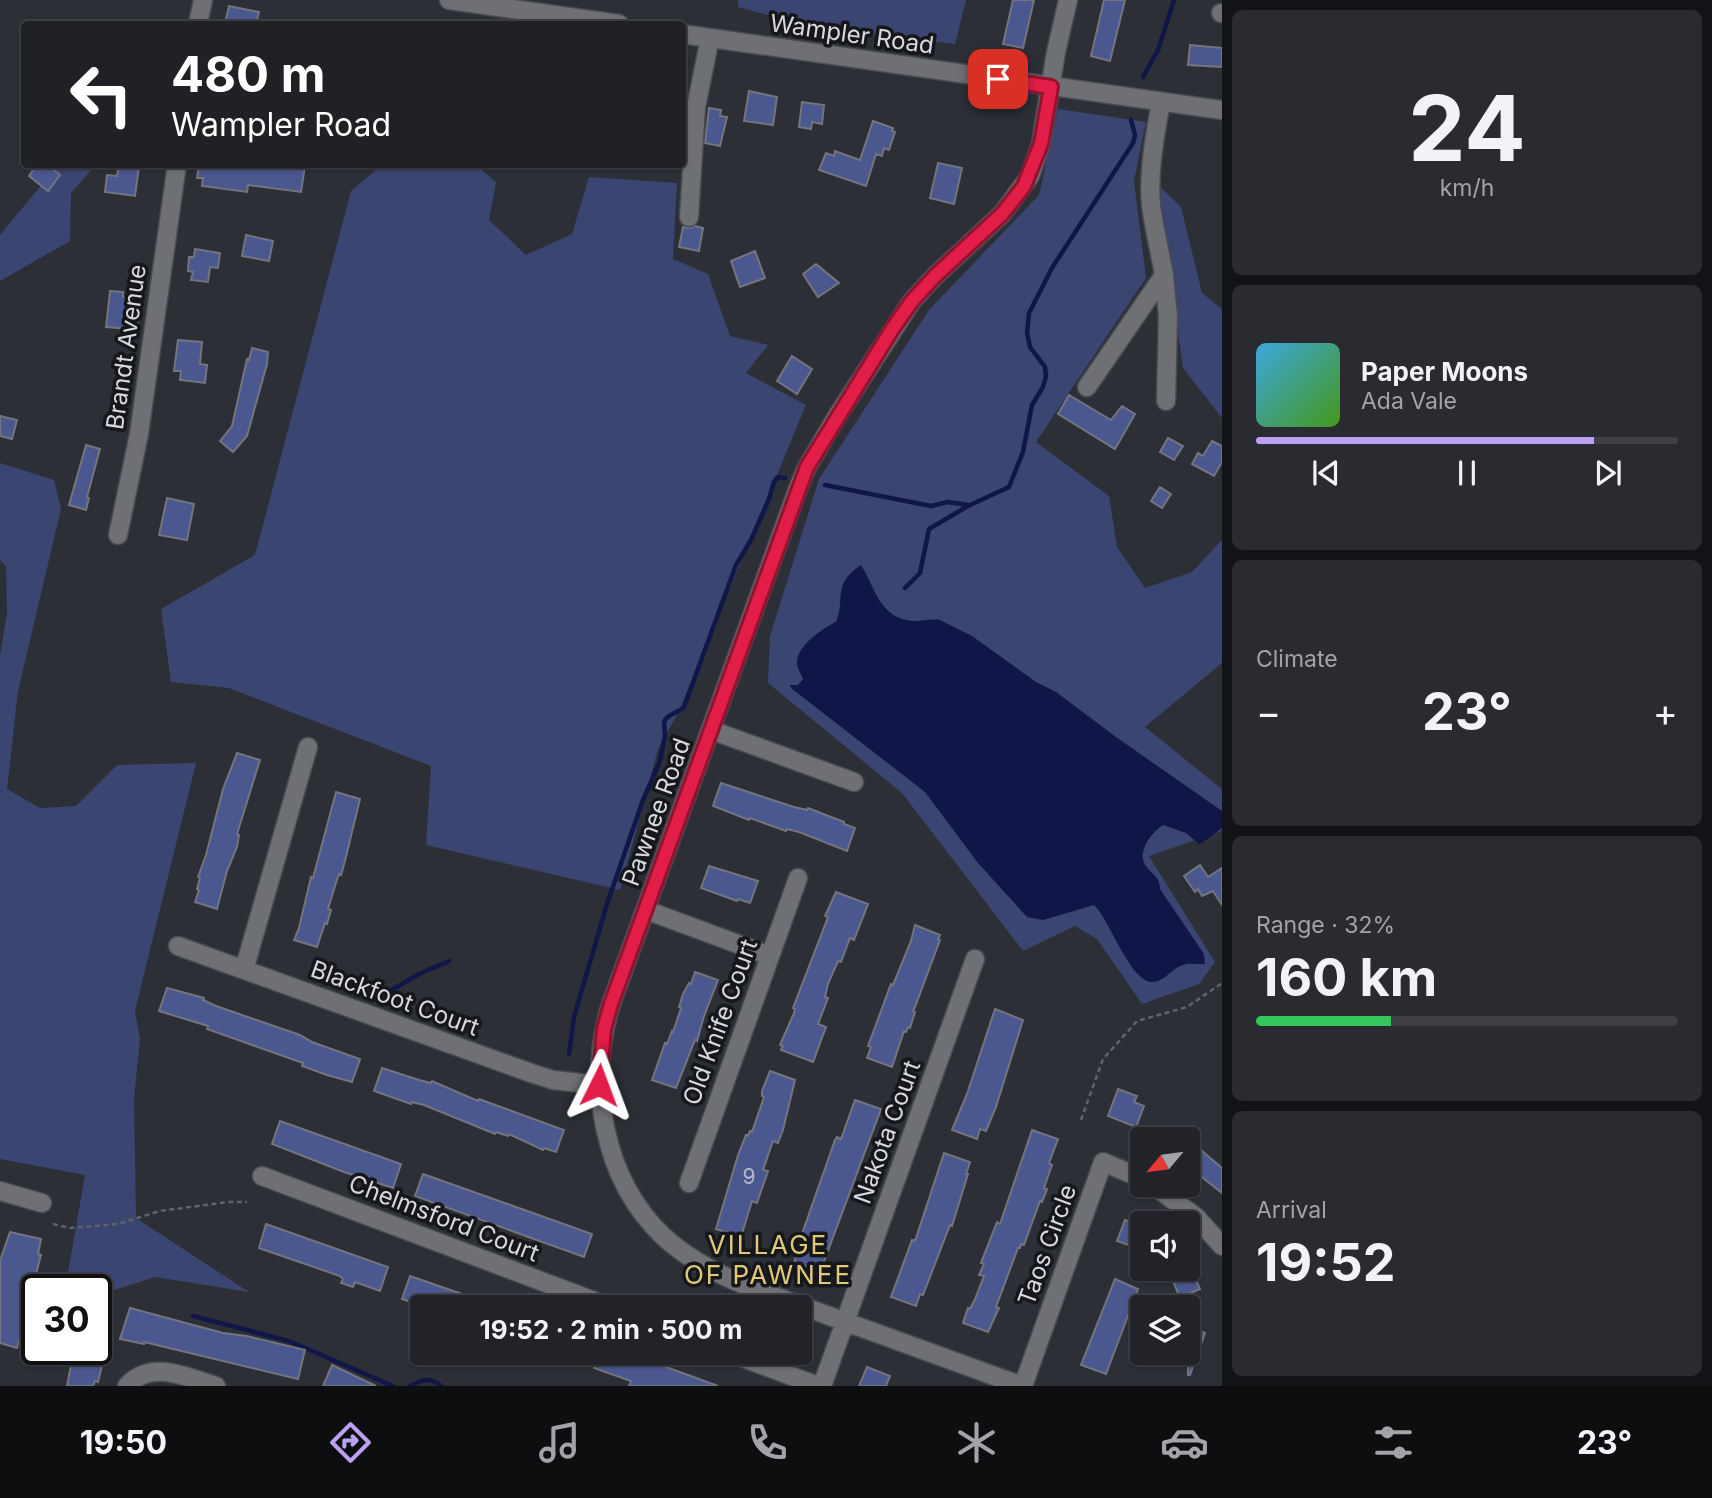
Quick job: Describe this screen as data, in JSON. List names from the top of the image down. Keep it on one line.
{"streets":{"street":["Wampler Road","Brandt Avenue","Pawnee Road","Blackfoot Court","Old Knife Court","Nakota Court","Chelmsford Court","Taos Circle"]},"crossings":[["Wampler Road","Pawnee Road"],["Pawnee Road","Blackfoot Court"],["Pawnee Road","Nakota Court"],["Pawnee Road","Taos Circle"]],"districts":["VILLAGE OF PAWNEE"],"house_numbers":["9"],"north":"bottom left","page":{"tile":[["24","km/h"],"Climate",["Range · 32%","160 km"],["Arrival","19:52"]],"turn":["480 m","Wampler Road"],"song":["Paper Moons","Ada Vale"],"heat":["−","23°","+"],"limit":"30","trip":"19:52 · 2 min · 500 m","tabs":["19:50","23°"]}}
